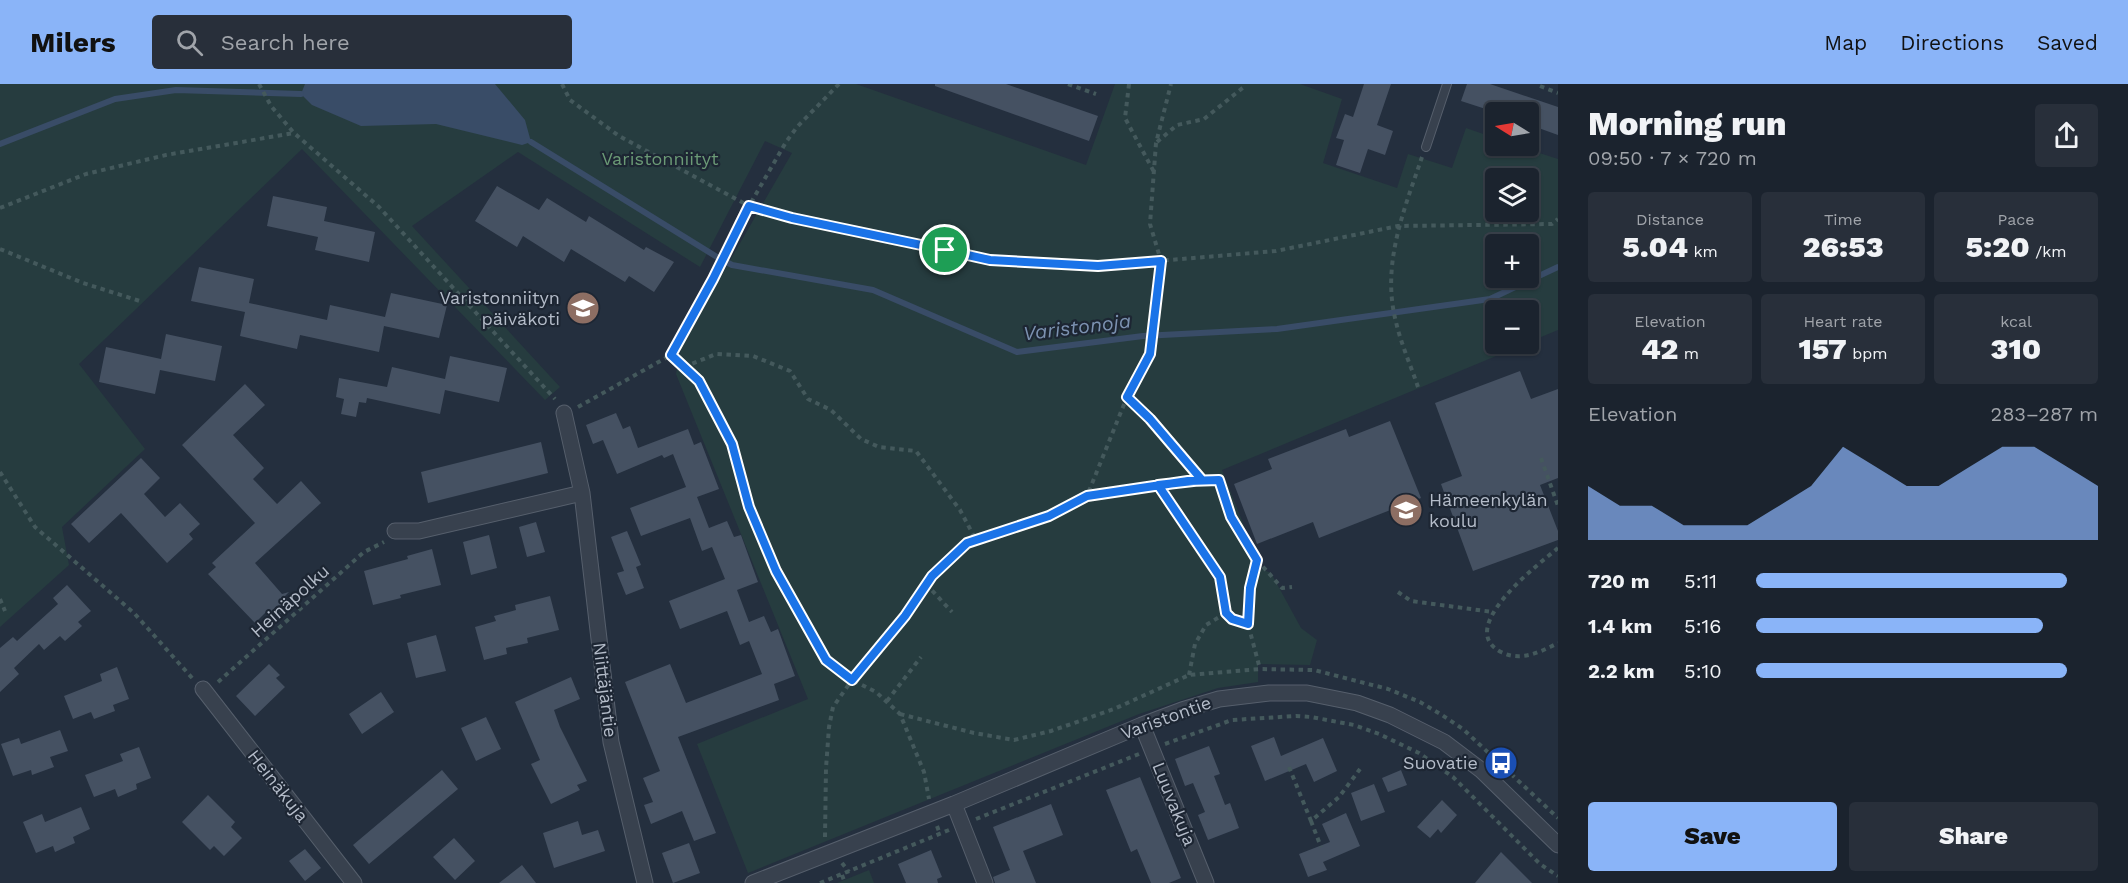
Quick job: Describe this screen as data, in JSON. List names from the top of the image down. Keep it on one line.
{"streets":{"street":["Niittäjäntie","Varistontie","Heinäkuja","Luuvakuja"],"path":["Heinäpolku"]},"crossings":[["Heinäpolku","Heinäkuja"],["Varistontie","Luuvakuja"]],"water":["Varistonoja"],"parks":["Varistonniityt"],"places":{"school or university":["Varistonniityn päiväkoti","Hämeenkylän koulu"],"bus stop":["Suovatie"]},"north":"left","page":{"header":"Milers","search":"Search here","nav":["Map","Directions","Saved"],"heading":["Morning run","09:50 · 7 × 720 m"],"map_buttons":["+","−"],"stats":[["Distance","5.04 km"],["Time","26:53"],["Pace","5:20 /km"],["Elevation","42 m"],["Heart rate","157 bpm"],["kcal","310"]],"chart":["Elevation","283–287 m"],"list":[{"name":"720 m","note":"5:11"},{"name":"1.4 km","note":"5:16"},{"name":"2.2 km","note":"5:10"}],"buttons":["Save","Share"]}}
